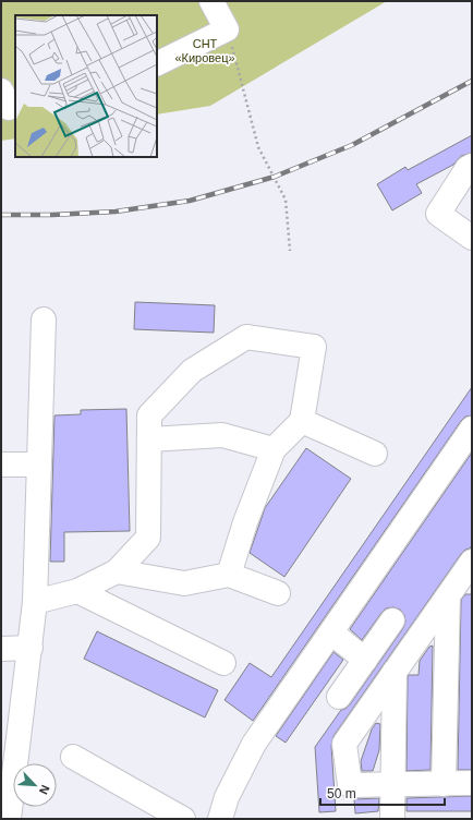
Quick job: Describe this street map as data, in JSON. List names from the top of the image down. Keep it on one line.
{"parks":["СНТ «Кировец»"],"scale_bar":"50 m","north":"bottom right"}
